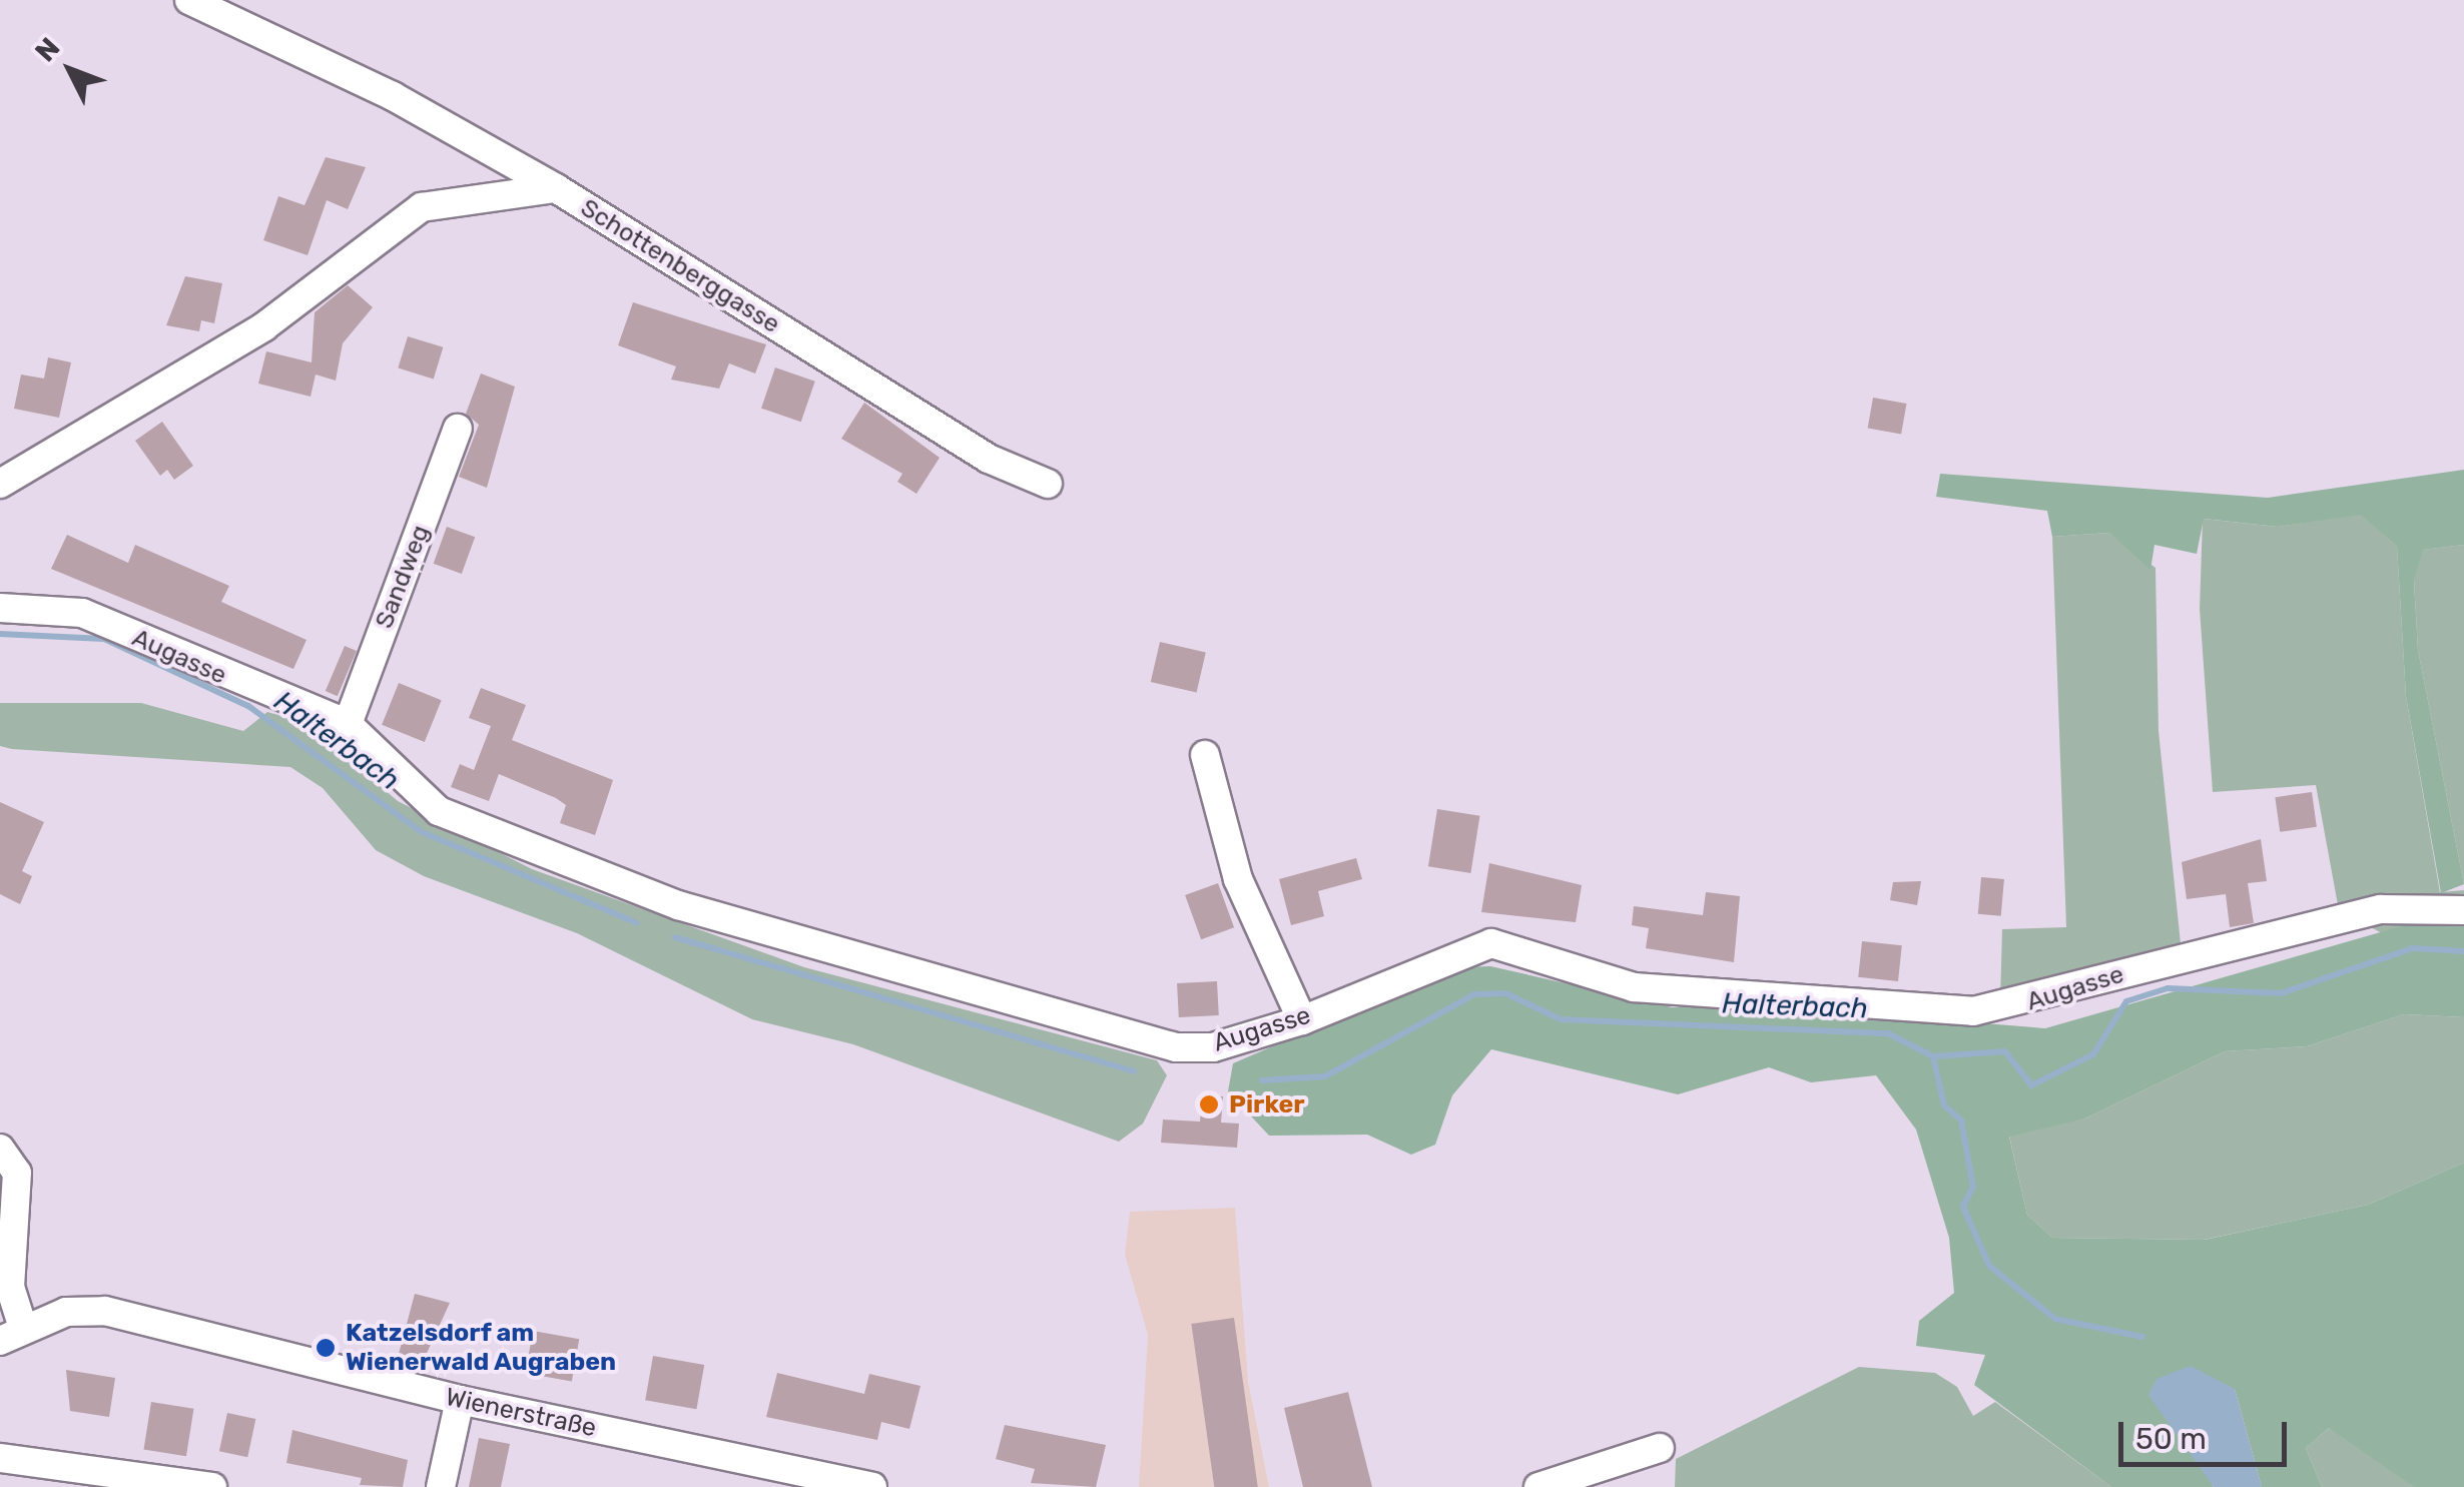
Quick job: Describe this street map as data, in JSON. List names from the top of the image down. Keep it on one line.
{"streets":{"street":["Schottenberggasse","Sandweg","Augasse","Wienerstraße"]},"crossings":[["Sandweg","Augasse"]],"water":["Halterbach"],"places":["Pirker","Katzelsdorf am Wienerwald Augraben"],"scale_bar":"50 m","north":"top left"}
